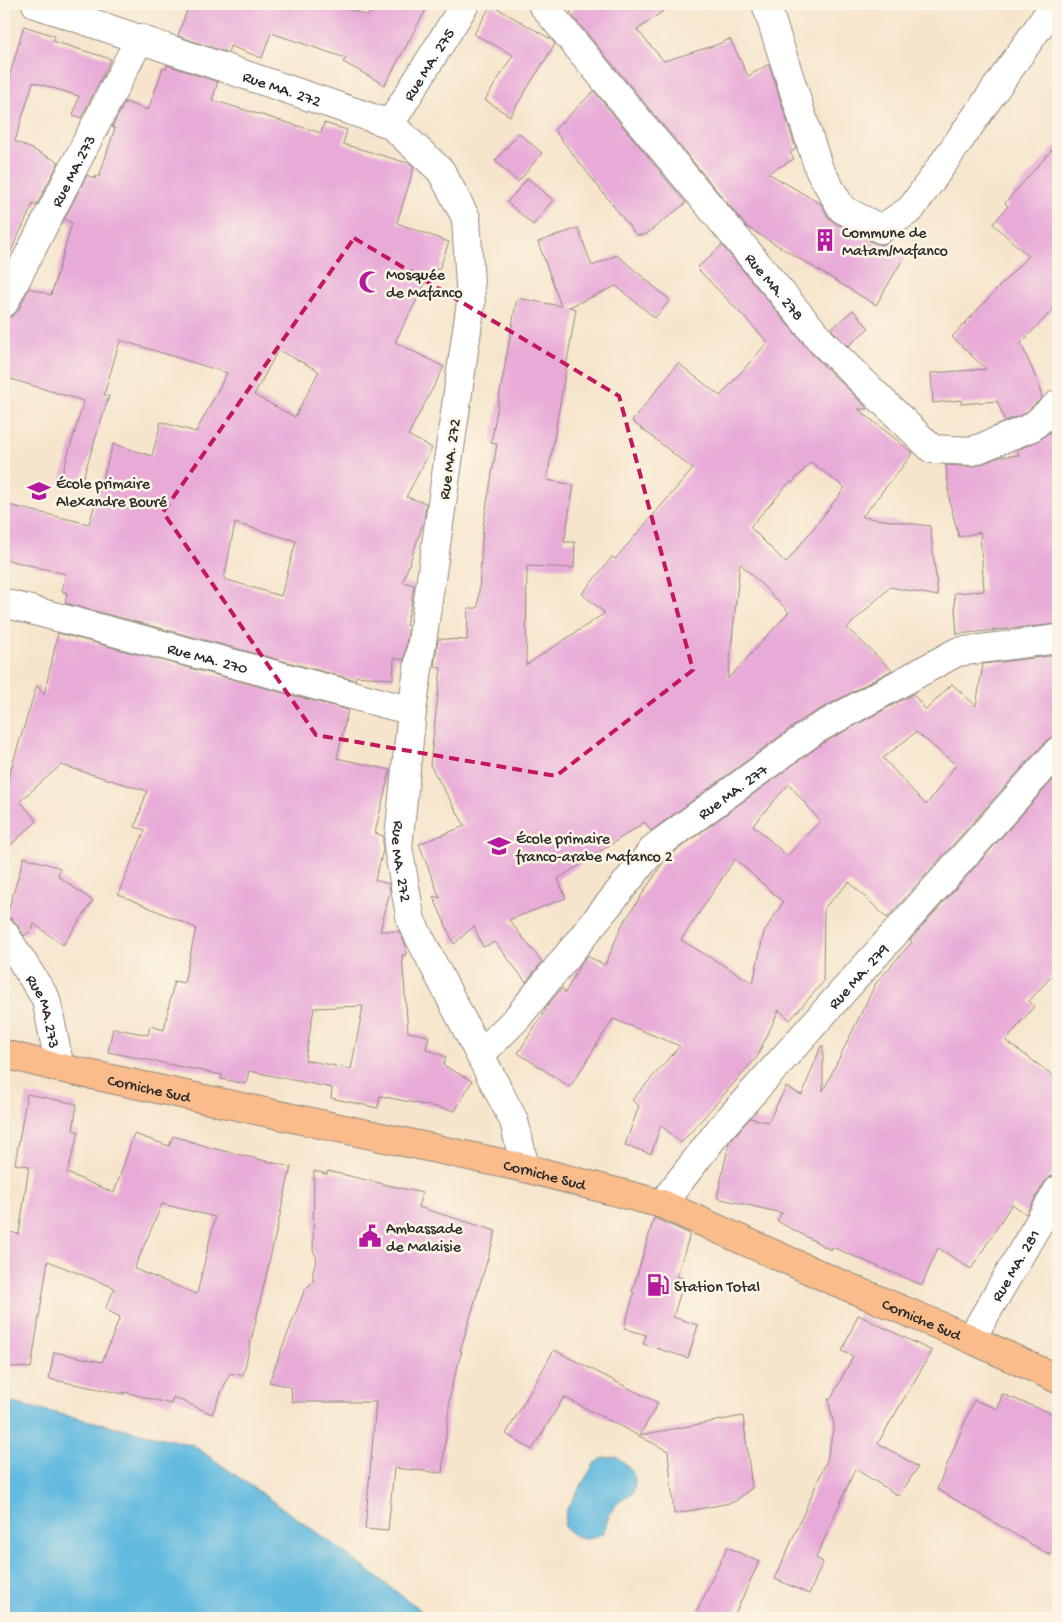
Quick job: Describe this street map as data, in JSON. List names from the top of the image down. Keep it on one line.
{"streets":{"main road":["Corniche Sud"],"street":["Rue MA. 275","Rue MA. 272","Rue MA.273","Rue MA. 278","Rue MA. 270","Rue MA. 277","Rue MA. 279","Rue MA. 281"]},"crossings":[["Rue MA. 275","Rue MA. 272"],["Rue MA. 272","Rue MA.273"],["Rue MA. 272","Rue MA. 270"],["Rue MA. 272","Rue MA. 277"],["Rue MA. 272","Corniche Sud"],["Rue MA.273","Corniche Sud"],["Rue MA. 279","Corniche Sud"],["Corniche Sud","Rue MA. 281"]],"places":{"building":["Commune de Matam/Mafanco"],"mosque":["Mosquée de Mafanco"],"school or university":["École primaire Alexandre Bouré","École primaire franco-arabe Mafanco 2"],"public building":["Ambassade de Malaisie"],"fuel station":["Station Total"]}}
